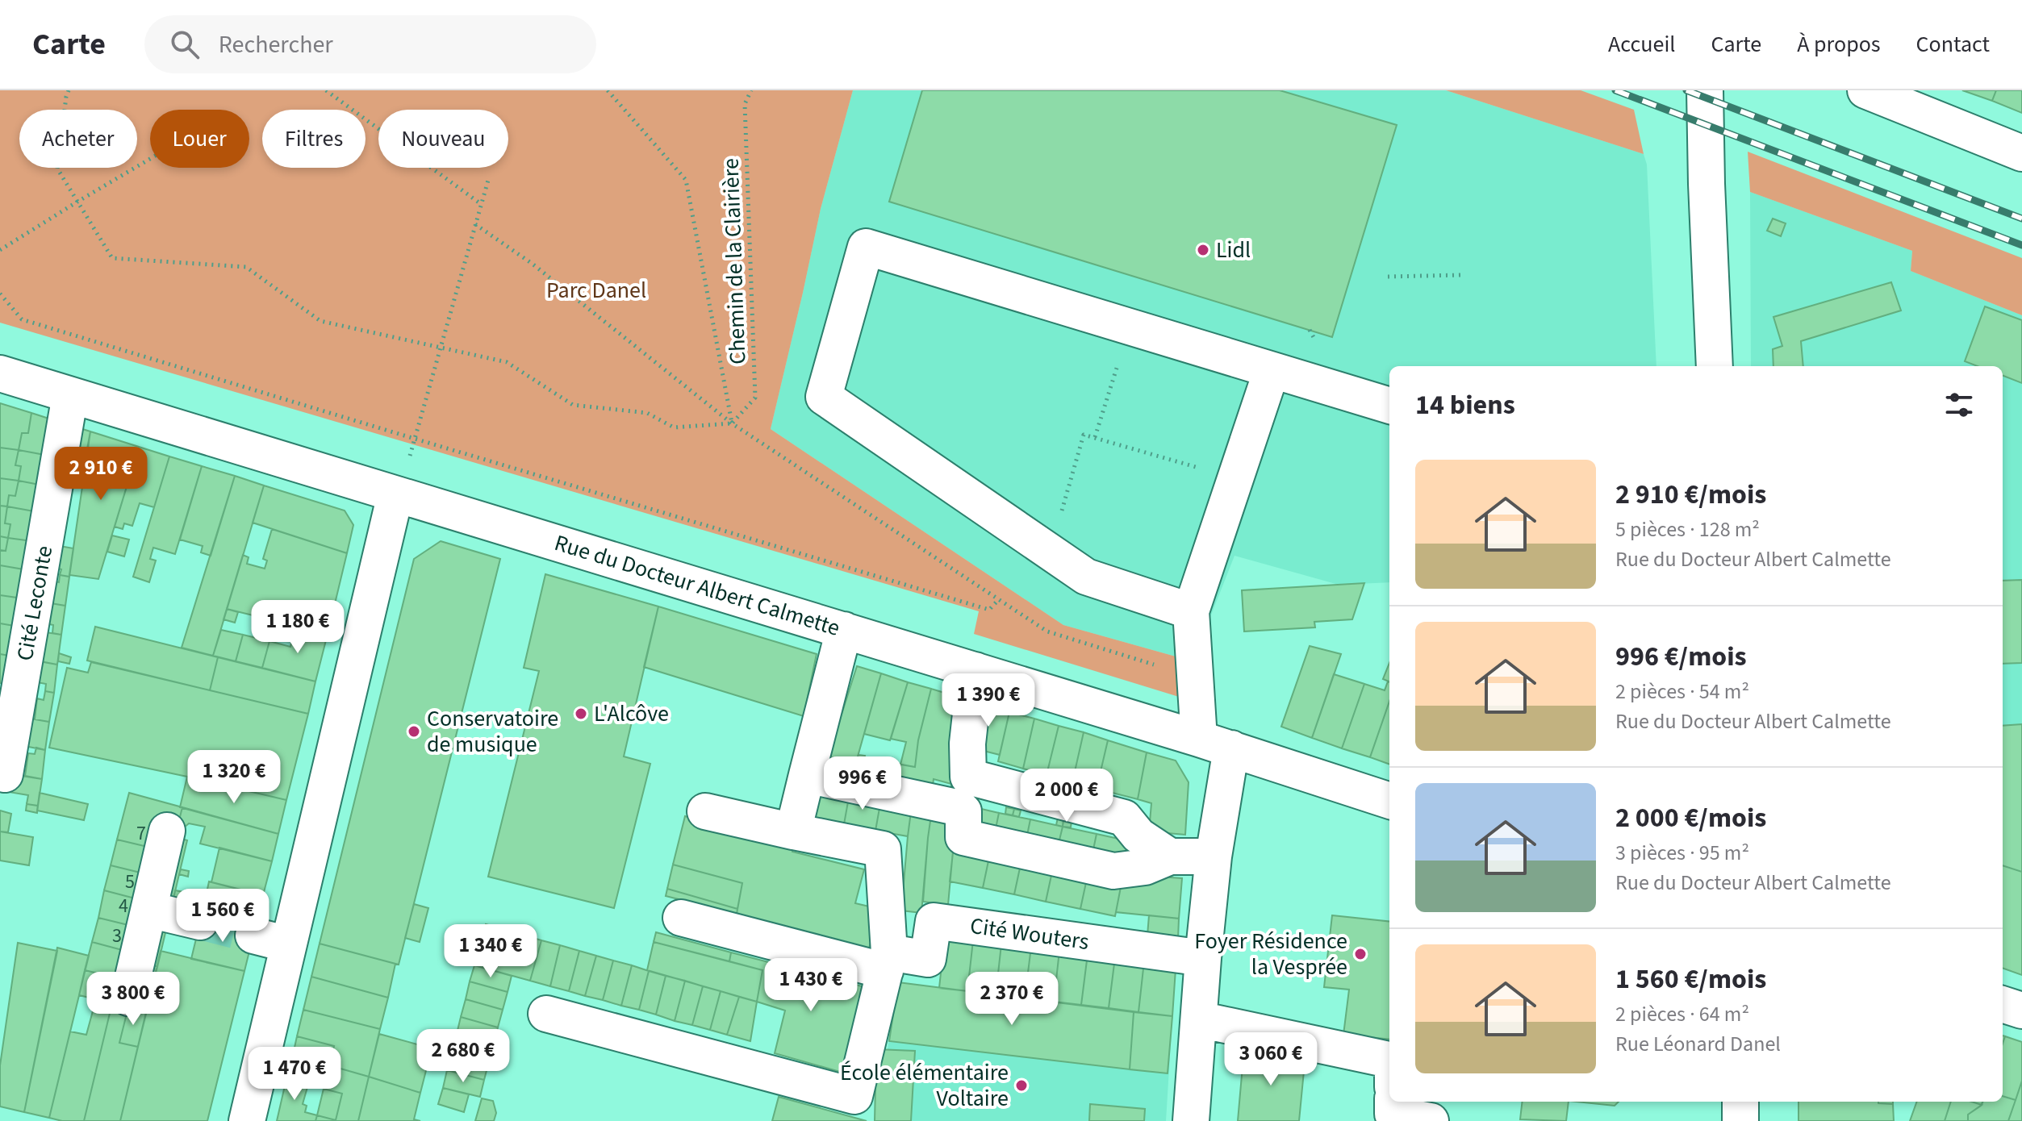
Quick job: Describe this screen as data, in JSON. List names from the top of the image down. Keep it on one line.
{"streets":{"street":["Rue du Docteur Albert Calmette","Cité Leconte","Cité Wouters"],"path":["Chemin de la Clairière"]},"crossings":[["Rue du Docteur Albert Calmette","Cité Leconte"]],"parks":["Parc Danel"],"places":["Lidl","L'Alcôve","Conservatoire de musique","Foyer Résidence la Vesprée","École élémentaire Voltaire"],"house_numbers":["7","5","4","3"],"page":{"header":"Carte","search":"Rechercher","nav":["Accueil","Carte","À propos","Contact"],"chip":["Acheter","Louer","Filtres","Nouveau"],"heading":"14 biens","list":[{"name":"2 910 €/mois","note":"5 pièces · 128 m² · Rue du Docteur Albert Calmette"},{"name":"996 €/mois","note":"2 pièces · 54 m² · Rue du Docteur Albert Calmette"},{"name":"2 000 €/mois","note":"3 pièces · 95 m² · Rue du Docteur Albert Calmette"},{"name":"1 560 €/mois","note":"2 pièces · 64 m² · Rue Léonard Danel"}],"price":["2 910 €","1 180 €","1 390 €","1 320 €","996 €","2 000 €","1 560 €","1 340 €","1 430 €","3 800 €","2 370 €","2 680 €","3 060 €","1 470 €"]}}
